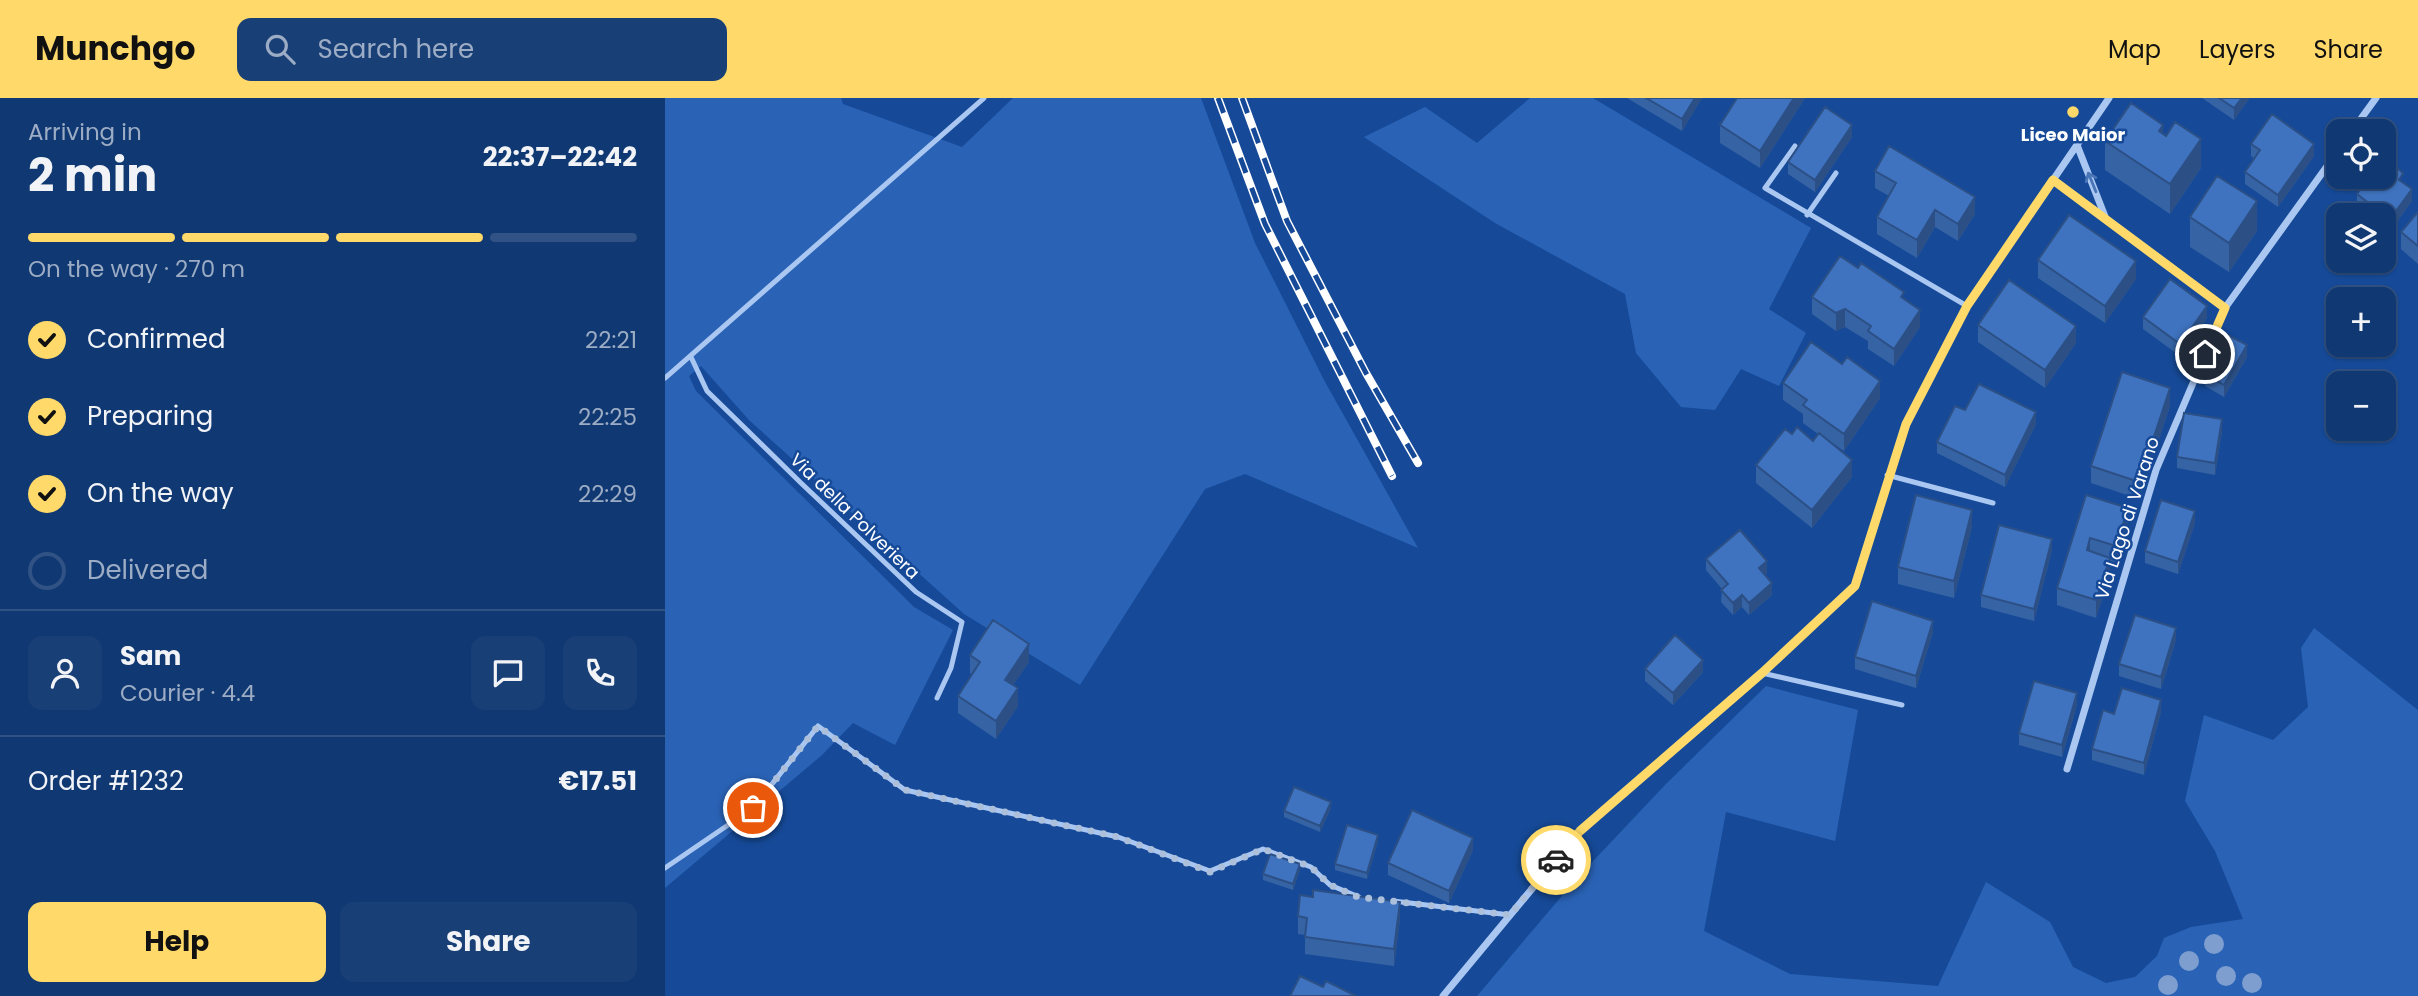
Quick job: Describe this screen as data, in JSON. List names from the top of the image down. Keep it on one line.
{"streets":{"street":["Via Lago di Varano"],"lane":["Via della Polveriera"]},"places":["Liceo Maior"],"page":{"header":"Munchgo","search":"Search here","nav":["Map","Layers","Share"],"heading":["2 min","Arriving in","22:37–22:42"],"panel":["Sam","Courier · 4.4","Order #1232","€17.51"],"map_buttons":["+","−"],"bar":"On the way · 270 m","list":[["Confirmed","22:21"],["Preparing","22:25"],["On the way","22:29"],"Delivered"],"buttons":["Help","Share"]}}
